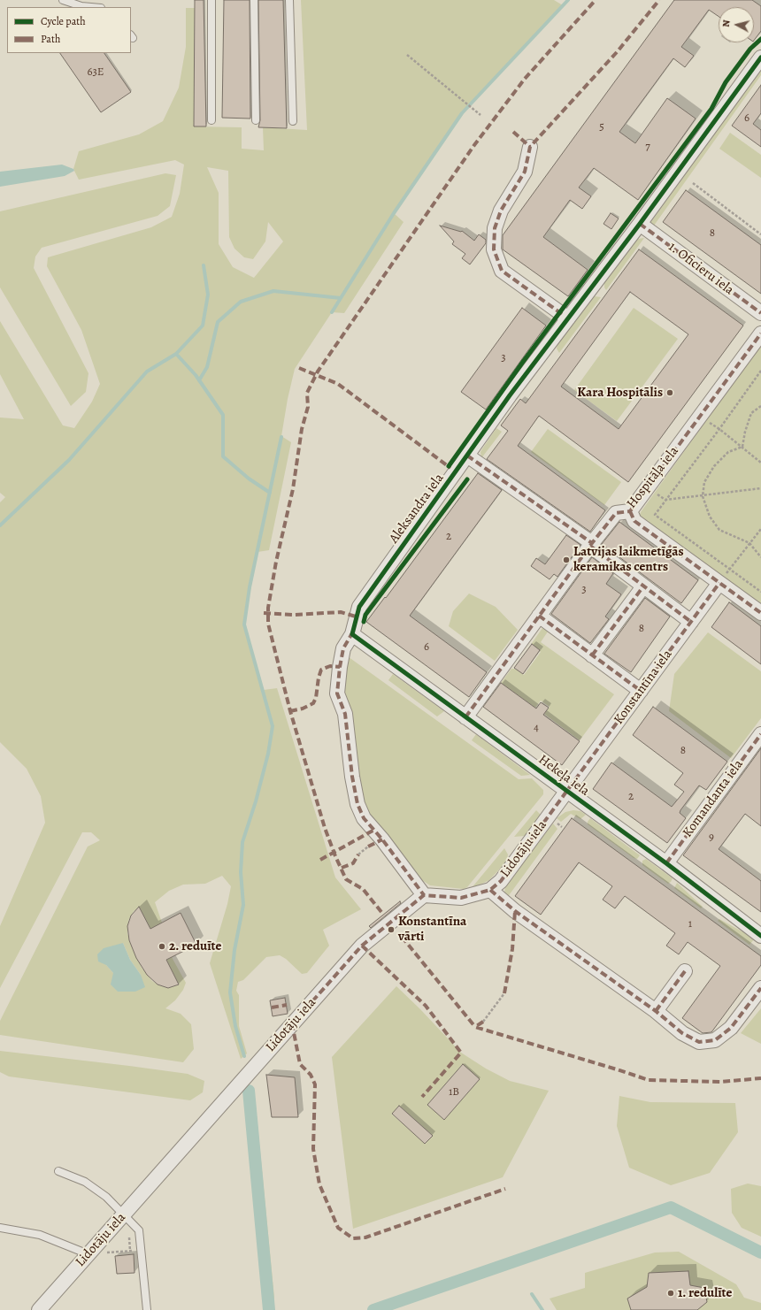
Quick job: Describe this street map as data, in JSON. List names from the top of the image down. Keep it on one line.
{"streets":{"street":["1. Oficieru iela","Hospitāļa iela","Aleksandra iela","Konstantīna iela","Hekeļa iela","Komandanta iela","Lidotāju iela"]},"crossings":[["1. Oficieru iela","Aleksandra iela"],["Hospitāļa iela","Hekeļa iela"],["Aleksandra iela","Hekeļa iela"],["Aleksandra iela","Lidotāju iela"],["Konstantīna iela","Hekeļa iela"],["Konstantīna iela","Lidotāju iela"],["Hekeļa iela","Komandanta iela"],["Hekeļa iela","Lidotāju iela"]],"places":["Kara Hospitālis","Latvijas laikmetīgās keramikas centrs","Konstantīna vārti","2. reduīte","1. redulīte"],"house_numbers":["63E","6","5","7","8","3","2","3","8","6","4","8","2","9","1","1B"],"legend":["Cycle path","Path"],"north":"left"}
